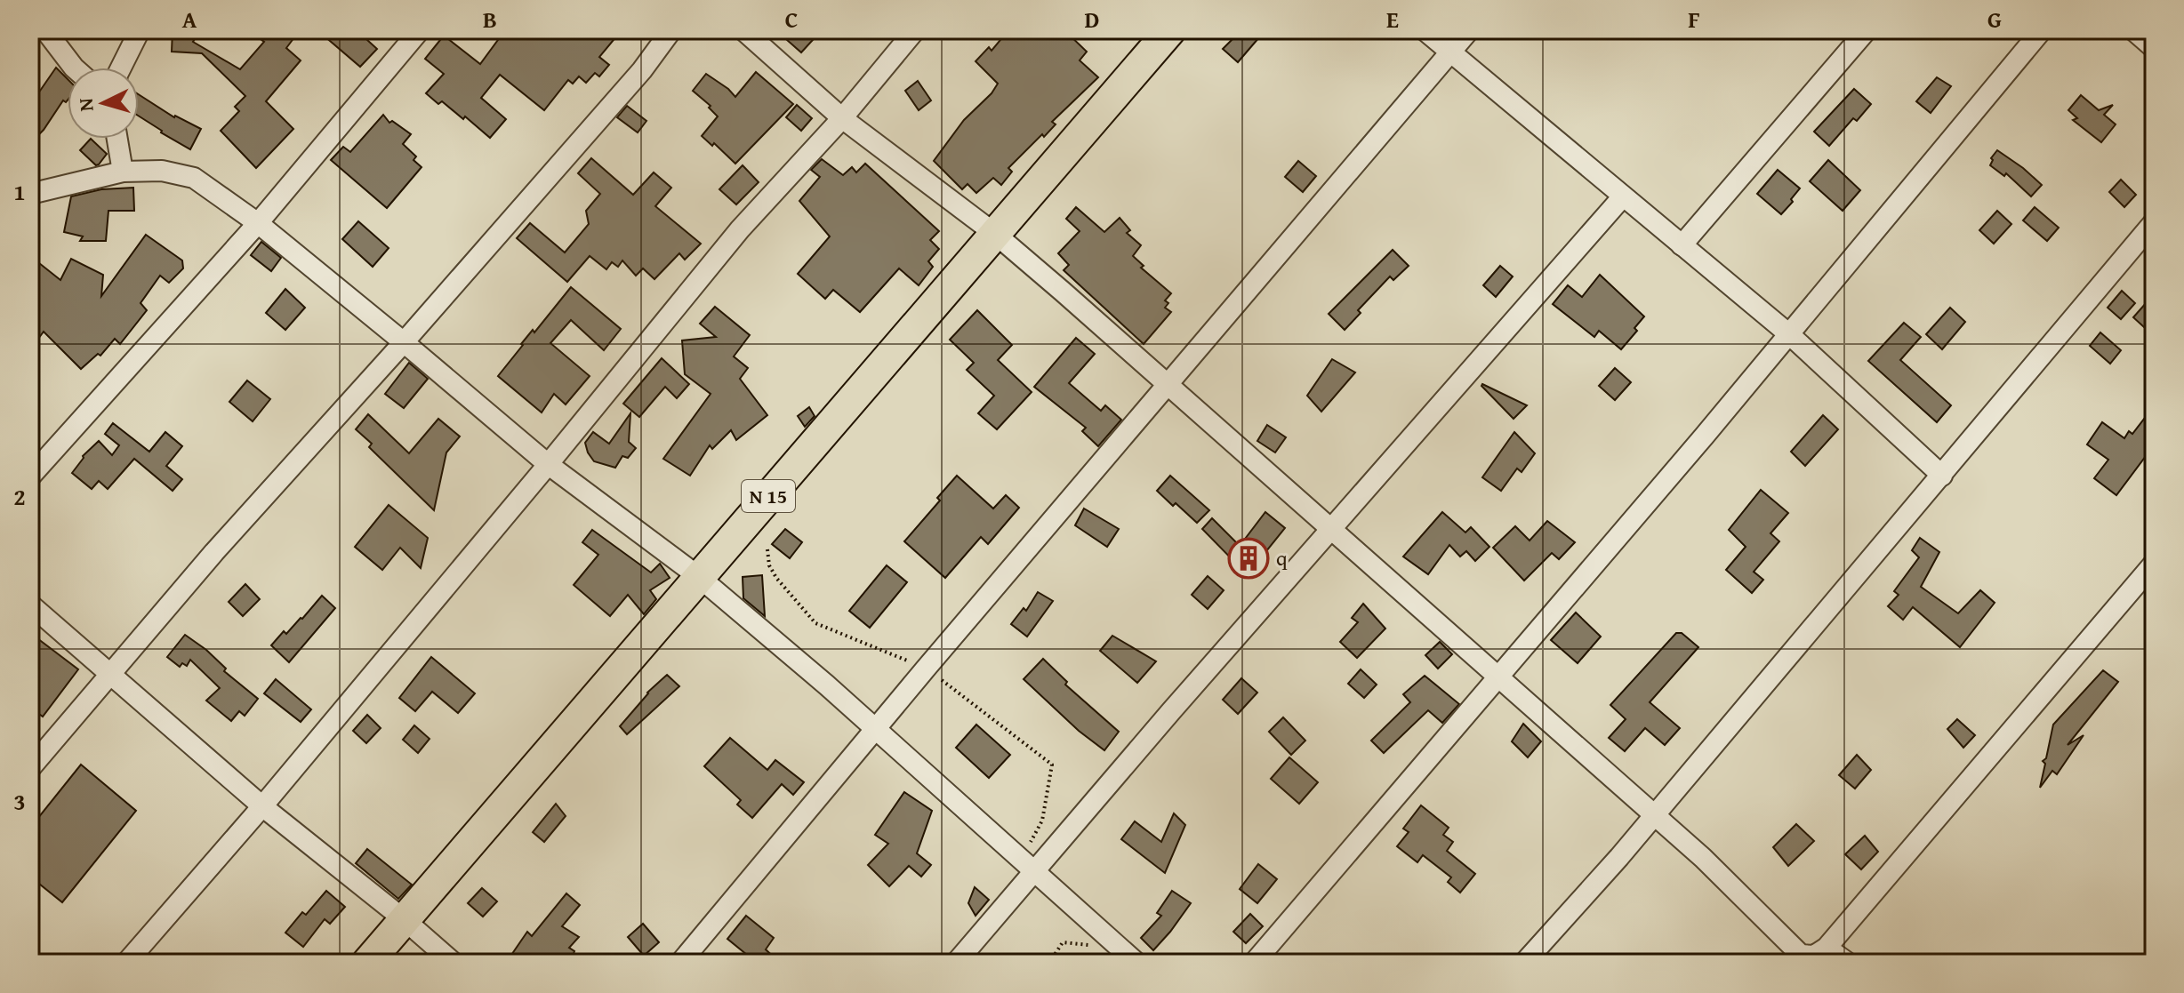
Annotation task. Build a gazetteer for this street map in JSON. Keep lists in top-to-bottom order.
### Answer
{
  "streets": {
    "main road": ["N 15"]
  },
  "places": {
    "building": ["q"]
  },
  "north": "left",
  "grid": {
    "columns": [
      "A",
      "B",
      "C",
      "D",
      "E",
      "F",
      "G"
    ],
    "rows": ["1", "2", "3"]
  }
}
